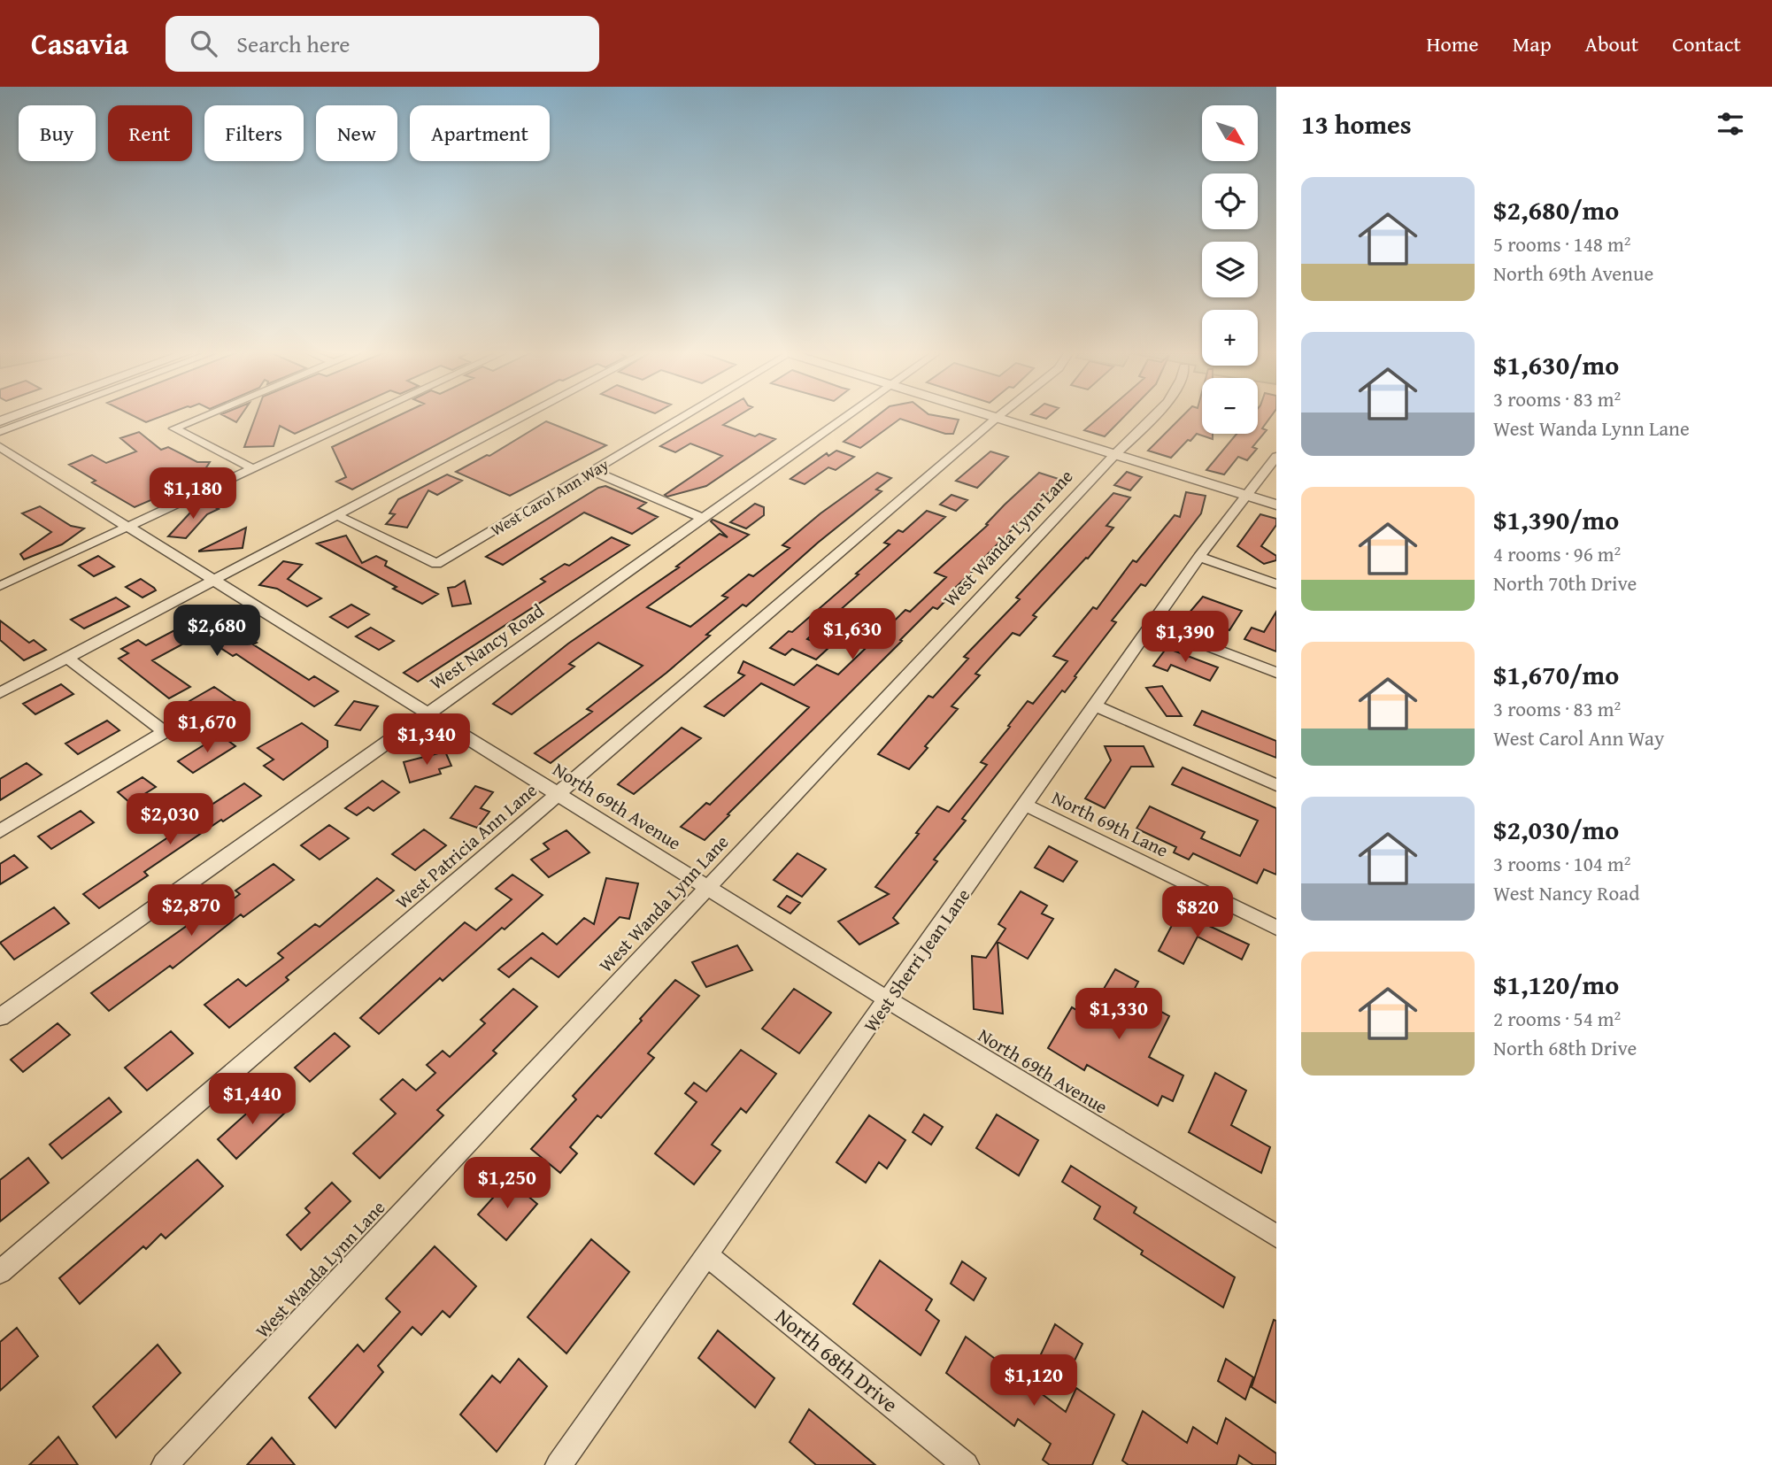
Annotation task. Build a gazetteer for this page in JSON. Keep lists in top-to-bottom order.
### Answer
{
  "streets": {
    "street": [
      "West Carol Ann Way",
      "West Wanda Lynn Lane",
      "West Nancy Road",
      "North 69th Avenue",
      "North 69th Lane",
      "West Patricia Ann Lane",
      "West Sherri Jean Lane",
      "North 68th Drive"
    ]
  },
  "crossings": [
    ["West Wanda Lynn Lane", "North 69th Avenue"],
    ["West Nancy Road", "North 69th Avenue"],
    ["North 69th Avenue", "West Patricia Ann Lane"],
    ["North 69th Avenue", "West Sherri Jean Lane"],
    ["North 69th Lane", "West Sherri Jean Lane"],
    ["West Sherri Jean Lane", "North 68th Drive"]
  ],
  "north": "bottom right",
  "page": {
    "header": "Casavia",
    "search": "Search here",
    "nav": [
      "Home",
      "Map",
      "About",
      "Contact"
    ],
    "heading": "13 homes",
    "map_buttons": ["+", "−"],
    "chip": [
      "Buy",
      "Rent",
      "Filters",
      "New",
      "Apartment"
    ],
    "list": [
      {
        "name": "$2,680/mo",
        "note": "5 rooms · 148 m² · North 69th Avenue"
      },
      {
        "name": "$1,630/mo",
        "note": "3 rooms · 83 m² · West Wanda Lynn Lane"
      },
      {
        "name": "$1,390/mo",
        "note": "4 rooms · 96 m² · North 70th Drive"
      },
      {
        "name": "$1,670/mo",
        "note": "3 rooms · 83 m² · West Carol Ann Way"
      },
      {
        "name": "$2,030/mo",
        "note": "3 rooms · 104 m² · West Nancy Road"
      },
      {
        "name": "$1,120/mo",
        "note": "2 rooms · 54 m² · North 68th Drive"
      }
    ],
    "price": [
      "$1,180",
      "$2,680",
      "$1,630",
      "$1,390",
      "$1,670",
      "$1,340",
      "$2,030",
      "$2,870",
      "$820",
      "$1,330",
      "$1,440",
      "$1,250",
      "$1,120"
    ]
  }
}
